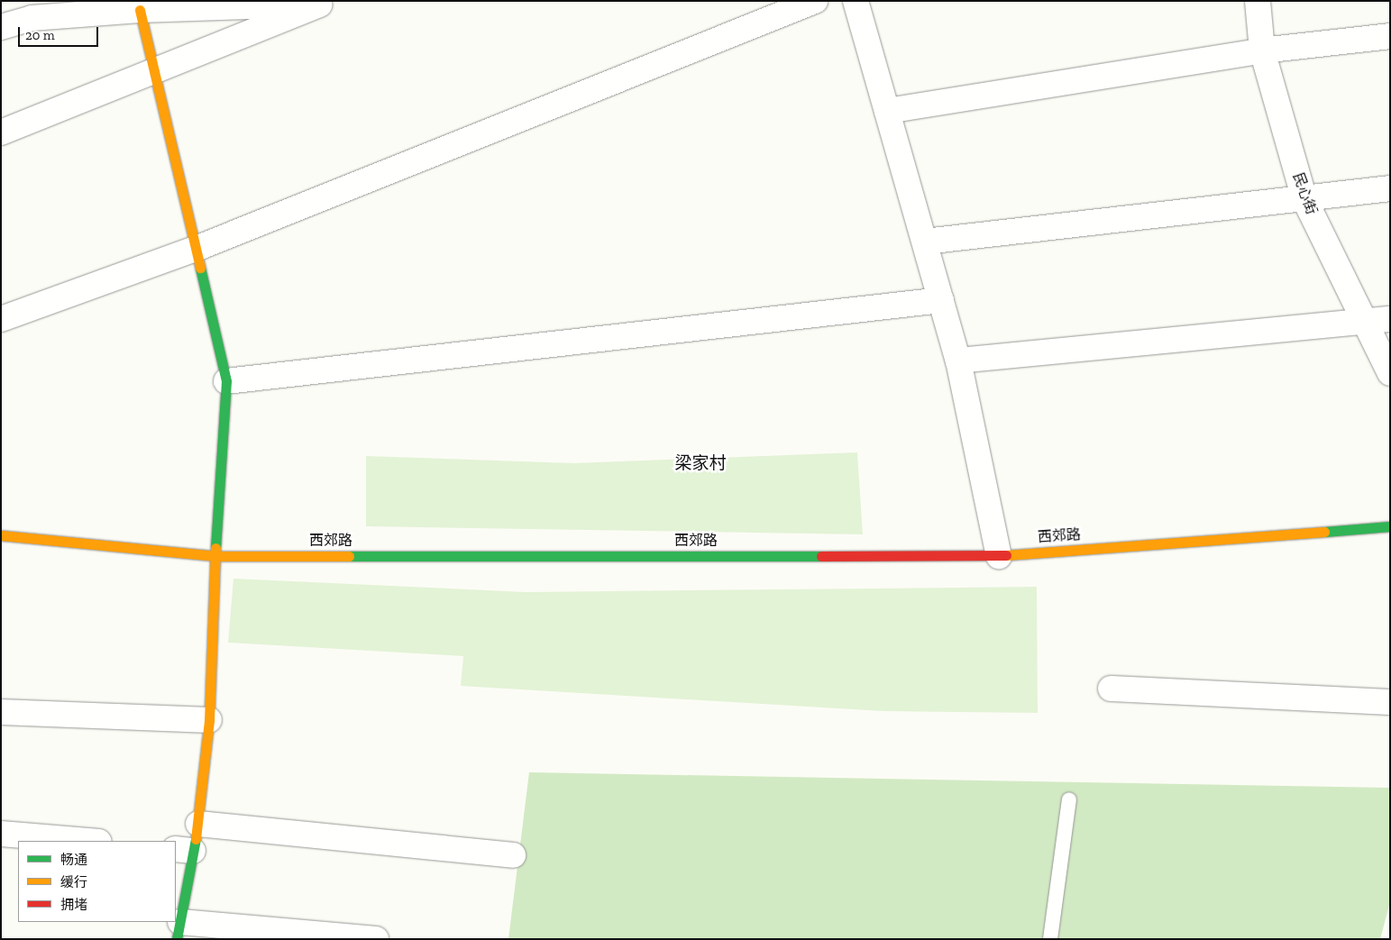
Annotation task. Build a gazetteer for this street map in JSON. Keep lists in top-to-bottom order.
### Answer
{
  "streets": {
    "main road": ["西郊路"],
    "street": ["民心街"]
  },
  "districts": ["梁家村"],
  "legend": ["畅通", "缓行", "拥堵"],
  "scale_bar": "20 m"
}
